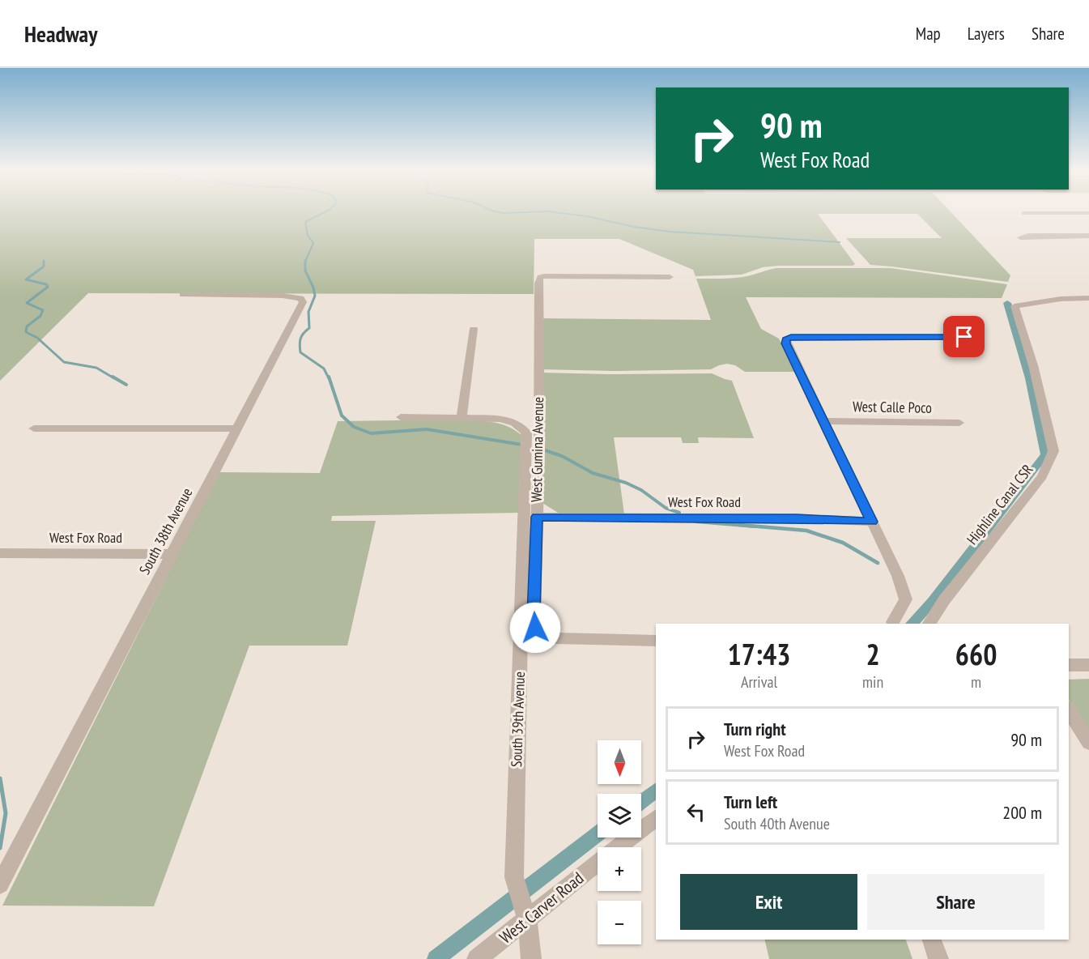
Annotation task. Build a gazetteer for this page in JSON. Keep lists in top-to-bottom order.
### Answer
{
  "streets": {
    "street": [
      "West Calle Poco",
      "West Gumina Avenue",
      "West Fox Road",
      "Highline Canal CSR",
      "South 38th Avenue",
      "South 39th Avenue",
      "West Carver Road"
    ]
  },
  "crossings": [
    ["West Gumina Avenue", "West Fox Road"],
    ["West Fox Road", "South 38th Avenue"],
    ["South 39th Avenue", "West Carver Road"]
  ],
  "north": "bottom",
  "page": {
    "header": "Headway",
    "nav": ["Map", "Layers", "Share"],
    "turn": ["90 m", "West Fox Road"],
    "eta": [
      "17:43",
      "Arrival",
      "2",
      "min",
      "660",
      "m"
    ],
    "list": [
      {
        "name": "Turn right",
        "note": "West Fox Road",
        "value": "90 m"
      },
      {
        "name": "Turn left",
        "note": "South 40th Avenue",
        "value": "200 m"
      }
    ],
    "map_buttons": ["+", "−"],
    "buttons": ["Exit", "Share"]
  }
}
